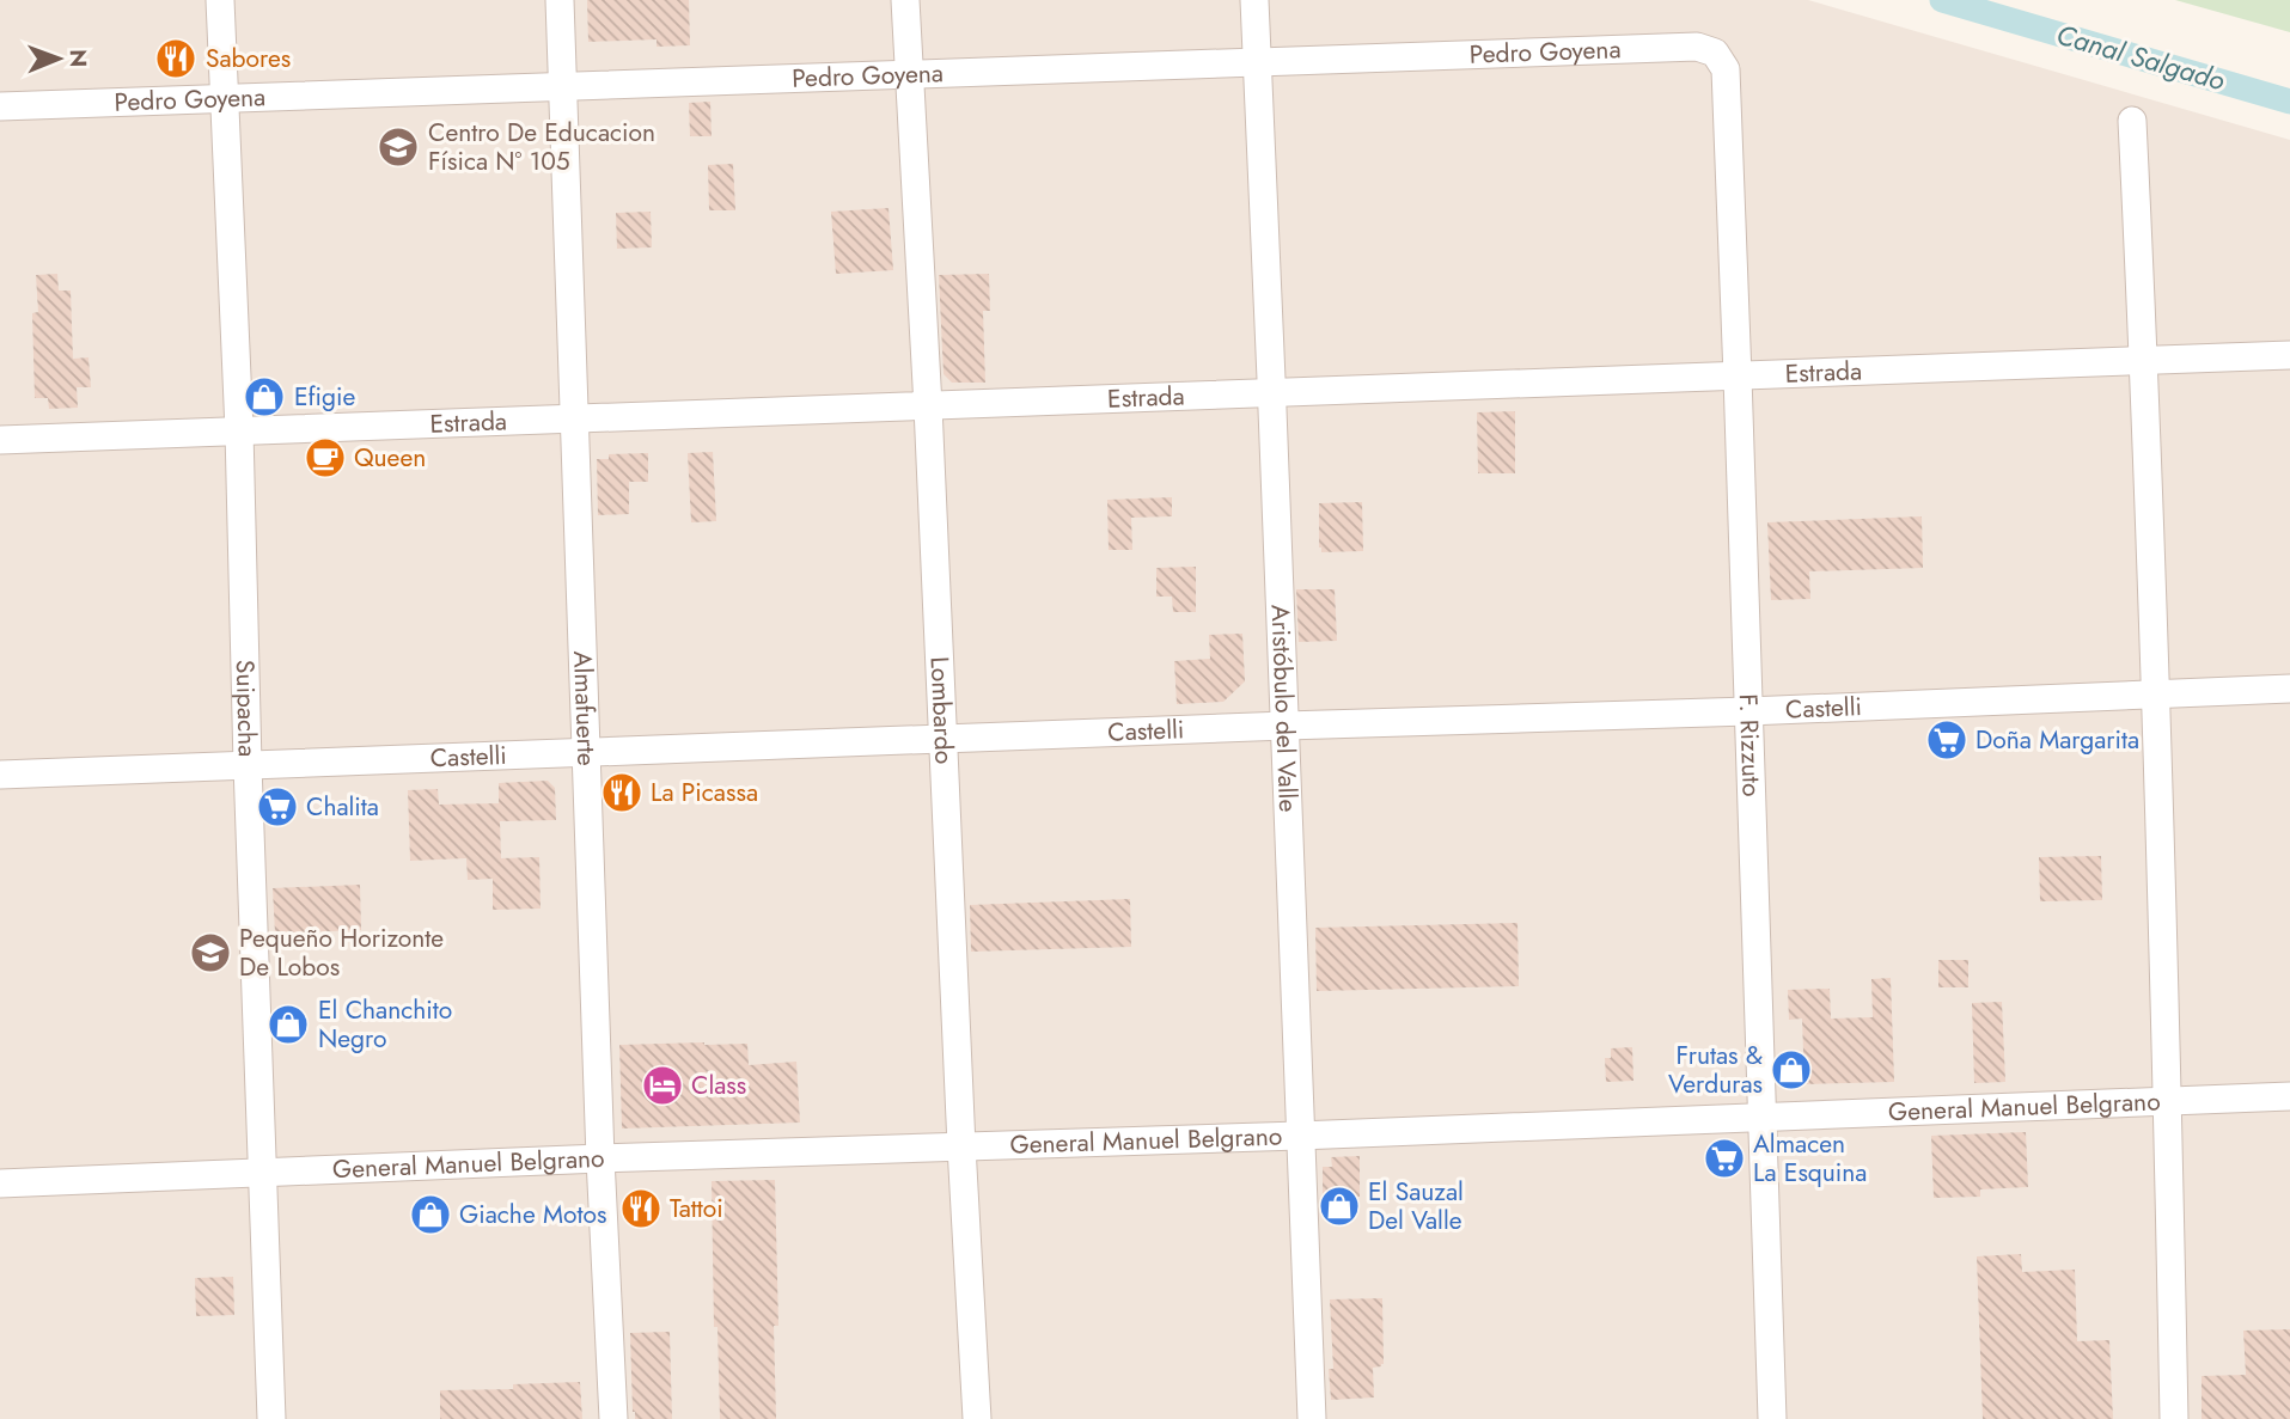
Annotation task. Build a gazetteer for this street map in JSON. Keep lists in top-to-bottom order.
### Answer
{
  "streets": {
    "street": [
      "Pedro Goyena",
      "Estrada",
      "Castelli",
      "Suipacha",
      "Lombardo",
      "Aristóbulo del Valle",
      "Almafuerte",
      "F. Rizzuto",
      "General Manuel Belgrano"
    ]
  },
  "crossings": [
    ["Pedro Goyena", "Suipacha"],
    ["Pedro Goyena", "Lombardo"],
    ["Pedro Goyena", "Aristóbulo del Valle"],
    ["Pedro Goyena", "Almafuerte"],
    ["Pedro Goyena", "F. Rizzuto"],
    ["Estrada", "Suipacha"],
    ["Estrada", "Lombardo"],
    ["Estrada", "Aristóbulo del Valle"],
    ["Estrada", "Almafuerte"],
    ["Estrada", "F. Rizzuto"],
    ["Castelli", "Suipacha"],
    ["Castelli", "Lombardo"],
    ["Castelli", "Aristóbulo del Valle"],
    ["Castelli", "Almafuerte"],
    ["Castelli", "F. Rizzuto"],
    ["Suipacha", "General Manuel Belgrano"],
    ["Lombardo", "General Manuel Belgrano"],
    ["Aristóbulo del Valle", "General Manuel Belgrano"],
    ["Almafuerte", "General Manuel Belgrano"],
    ["F. Rizzuto", "General Manuel Belgrano"]
  ],
  "water": ["Canal Salgado"],
  "places": {
    "restaurant": ["Sabores", "La Picassa", "Tattoi"],
    "school or university": ["Centro De Educacion Física N° 105", "Pequeño Horizonte De Lobos"],
    "shop": [
      "Efigie",
      "El Chanchito Negro",
      "Frutas & Verduras",
      "El Sauzal Del Valle",
      "Giache Motos"
    ],
    "cafe": ["Queen"],
    "supermarket": ["Doña Margarita", "Chalita", "Almacen La Esquina"],
    "hotel": ["Class"]
  },
  "north": "right"
}
